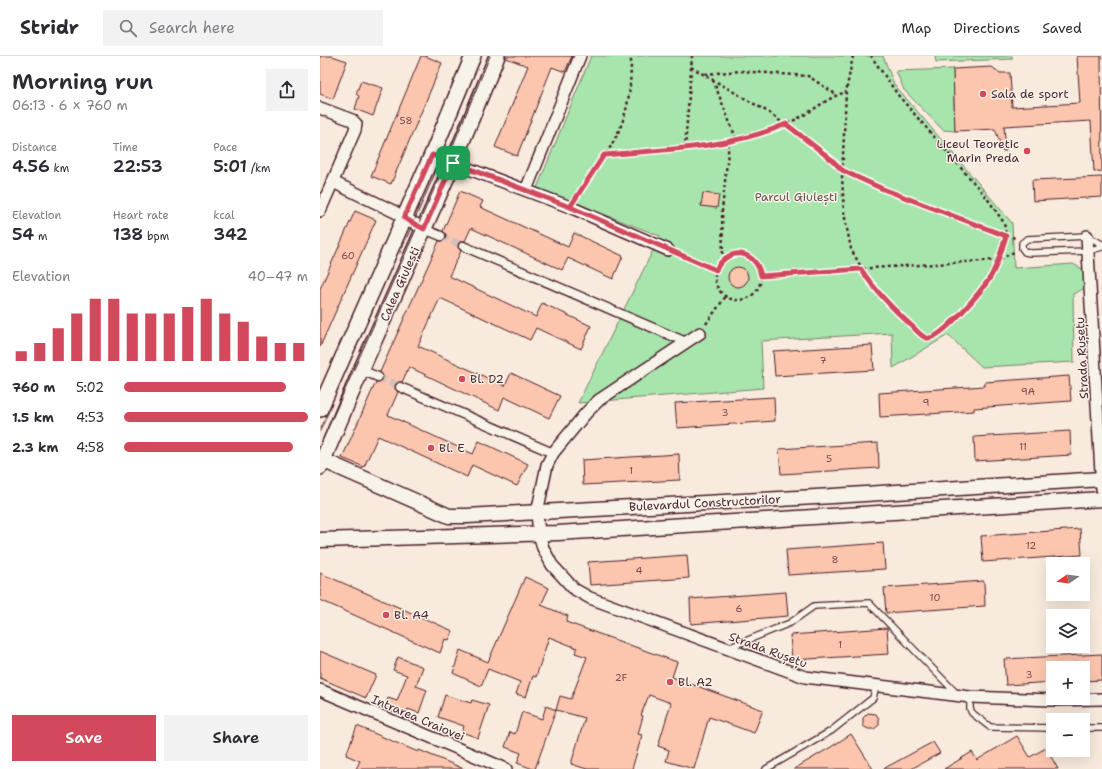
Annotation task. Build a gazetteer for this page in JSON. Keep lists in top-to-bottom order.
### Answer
{
  "streets": {
    "main road": ["Calea Giulești"],
    "street": ["Strada Rușețu", "Bulevardul Constructorilor", "Intrarea Craiovei"]
  },
  "crossings": [
    ["Calea Giulești", "Bulevardul Constructorilor"],
    ["Strada Rușețu", "Bulevardul Constructorilor"]
  ],
  "parks": ["Parcul Giulești"],
  "places": [
    "Sala de sport",
    "Liceul Teoretic Marin Preda",
    "Bl. D2",
    "Bl. E",
    "Bl. A4",
    "Bl. A2"
  ],
  "house_numbers": [
    "58",
    "60",
    "7",
    "9A",
    "9",
    "3",
    "11",
    "5",
    "1",
    "12",
    "8",
    "4",
    "10",
    "6",
    "1",
    "3",
    "2F"
  ],
  "north": "left",
  "page": {
    "header": "Stridr",
    "search": "Search here",
    "nav": ["Map", "Directions", "Saved"],
    "heading": ["Morning run", "06:13 · 6 × 760 m"],
    "stats": [
      ["Distance", "4.56 km"],
      ["Time", "22:53"],
      ["Pace", "5:01 /km"],
      ["Elevation", "54 m"],
      ["Heart rate", "138 bpm"],
      ["kcal", "342"]
    ],
    "chart": ["Elevation", "40–47 m"],
    "list": [
      {
        "name": "760 m",
        "note": "5:02"
      },
      {
        "name": "1.5 km",
        "note": "4:53"
      },
      {
        "name": "2.3 km",
        "note": "4:58"
      }
    ],
    "map_buttons": ["+", "−"],
    "buttons": ["Save", "Share"]
  }
}
